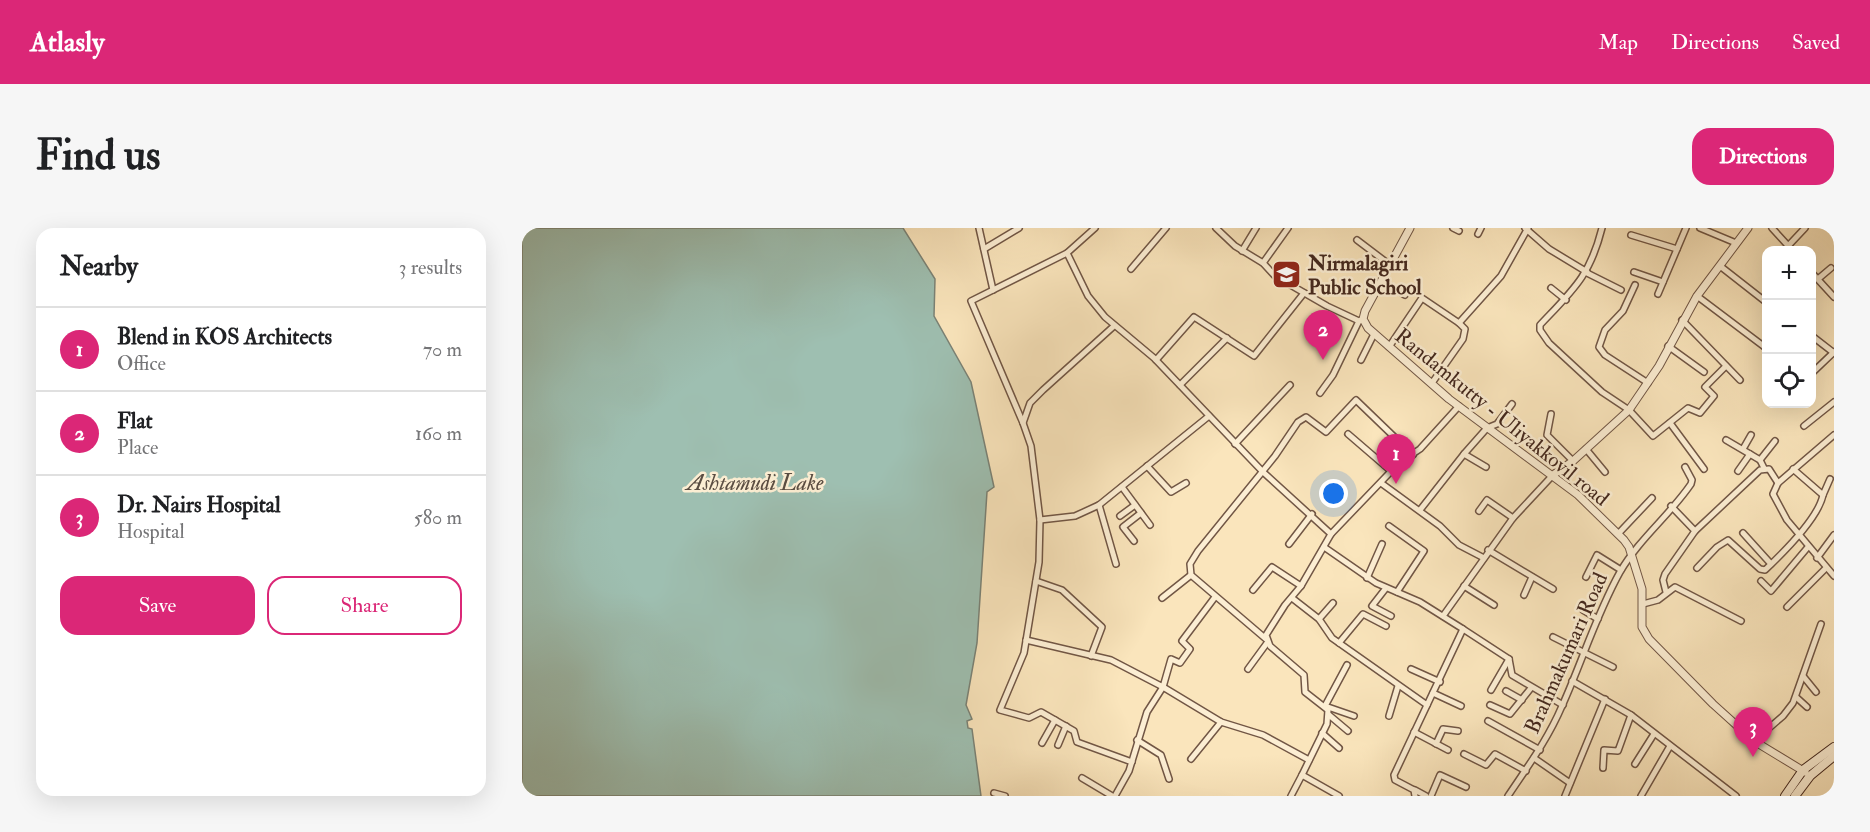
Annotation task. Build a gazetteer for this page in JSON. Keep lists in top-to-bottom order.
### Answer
{
  "streets": {
    "street": ["Randamkutty - Uliyakkovil road", "Brahmakumari Road"]
  },
  "crossings": [
    ["Randamkutty - Uliyakkovil road", "Brahmakumari Road"]
  ],
  "water": ["Ashtamudi Lake"],
  "places": {
    "school or university": ["Nirmalagiri Public School"]
  },
  "page": {
    "header": "Atlasly",
    "nav": ["Map", "Directions", "Saved"],
    "buttons": [
      "Directions",
      ["Save", "Share"]
    ],
    "title": "Find us",
    "heading": ["Nearby", "3 results"],
    "map_buttons": ["+", "−"],
    "list": [
      {
        "mark": "1",
        "name": "Blend in KOS Architects",
        "note": "Office",
        "value": "70 m"
      },
      {
        "mark": "2",
        "name": "Flat",
        "note": "Place",
        "value": "160 m"
      },
      {
        "mark": "3",
        "name": "Dr. Nairs Hospital",
        "note": "Hospital",
        "value": "580 m"
      }
    ],
    "pins": ["2", "1", "3"]
  }
}
